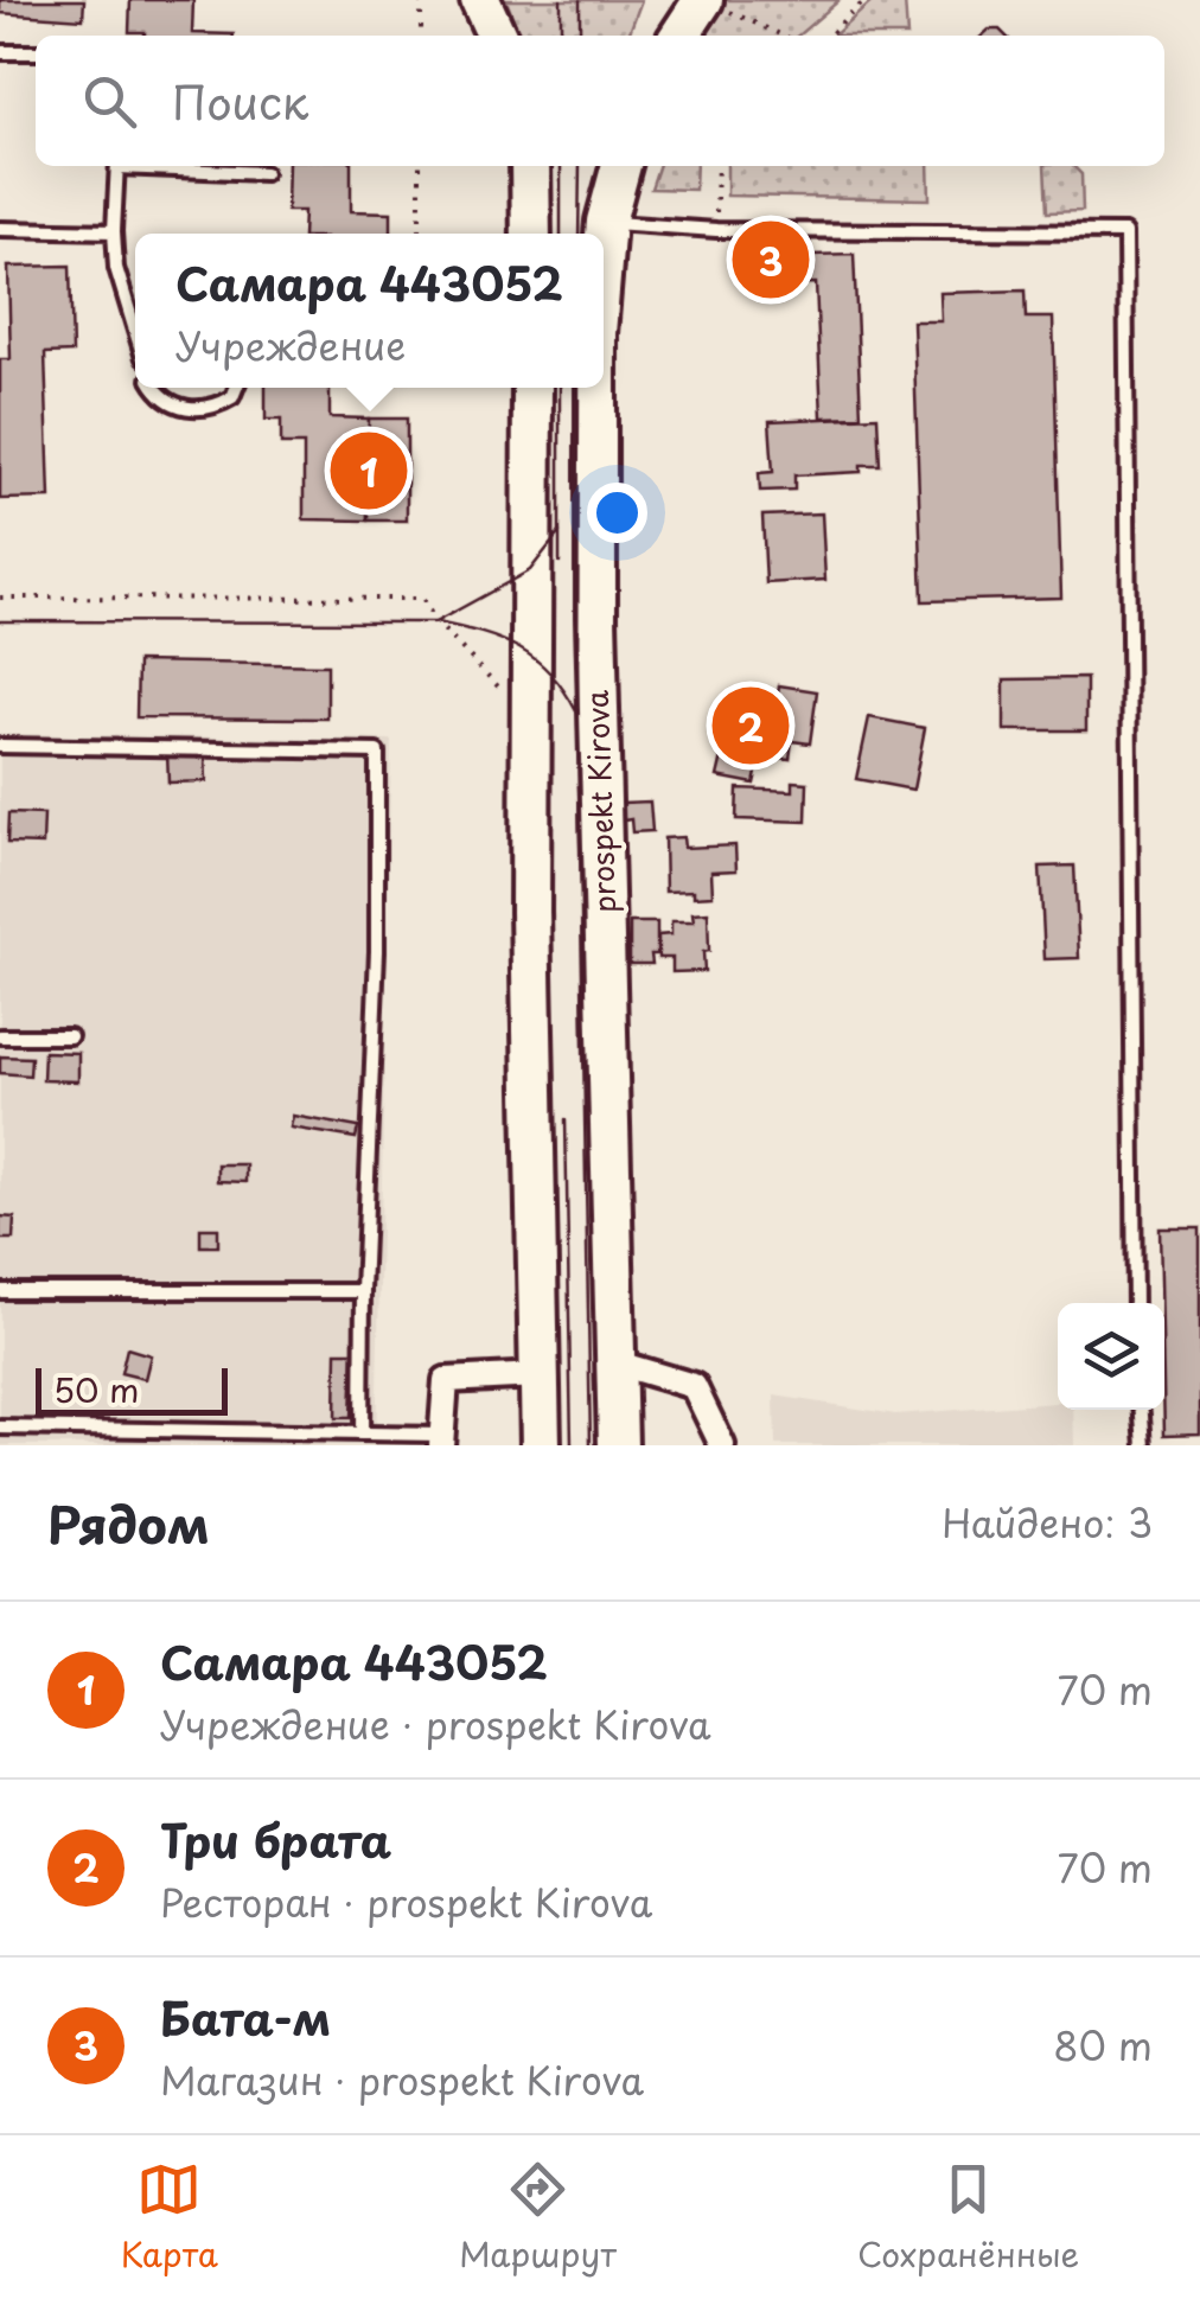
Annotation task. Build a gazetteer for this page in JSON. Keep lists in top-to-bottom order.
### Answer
{
  "streets": {
    "main road": ["prospekt Kirova"]
  },
  "scale_bar": "50 m",
  "page": {
    "search": "Поиск",
    "pins": ["3", "1", "2"],
    "popup": ["Самара 443052", "Учреждение"],
    "scale": "50 m",
    "heading": ["Рядом", "Найдено: 3"],
    "list": [
      {
        "mark": "1",
        "name": "Самара 443052",
        "note": "Учреждение · prospekt Kirova",
        "value": "70 m"
      },
      {
        "mark": "2",
        "name": "Три брата",
        "note": "Ресторан · prospekt Kirova",
        "value": "70 m"
      },
      {
        "mark": "3",
        "name": "Бата-м",
        "note": "Магазин · prospekt Kirova",
        "value": "80 m"
      }
    ],
    "nav": ["Карта", "Маршрут", "Сохранённые"]
  }
}
